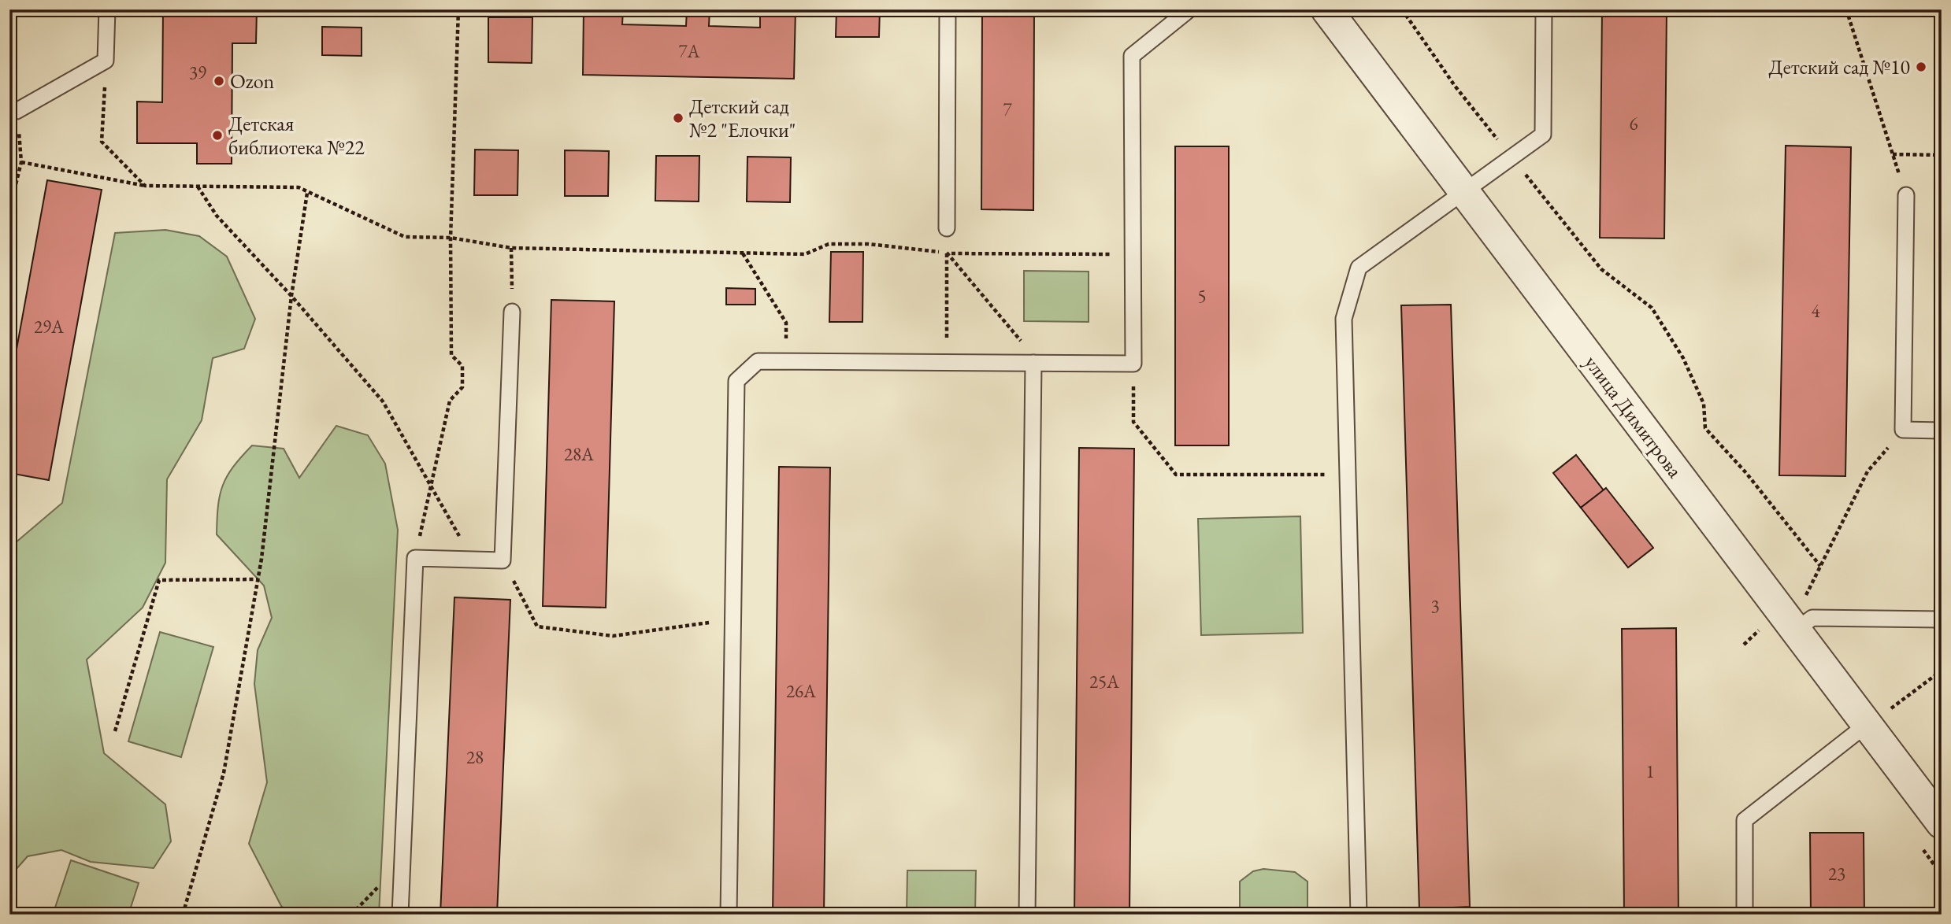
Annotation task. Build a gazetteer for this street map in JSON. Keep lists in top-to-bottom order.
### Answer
{
  "streets": {
    "street": ["улица Димитрова"]
  },
  "places": [
    "Детский сад №10",
    "Ozon",
    "Детский сад №2 \"Елочки\"",
    "Детская библиотека №22"
  ],
  "house_numbers": [
    "7А",
    "39",
    "7",
    "6",
    "5",
    "4",
    "29А",
    "28А",
    "3",
    "25А",
    "26А",
    "28",
    "1",
    "23"
  ]
}
